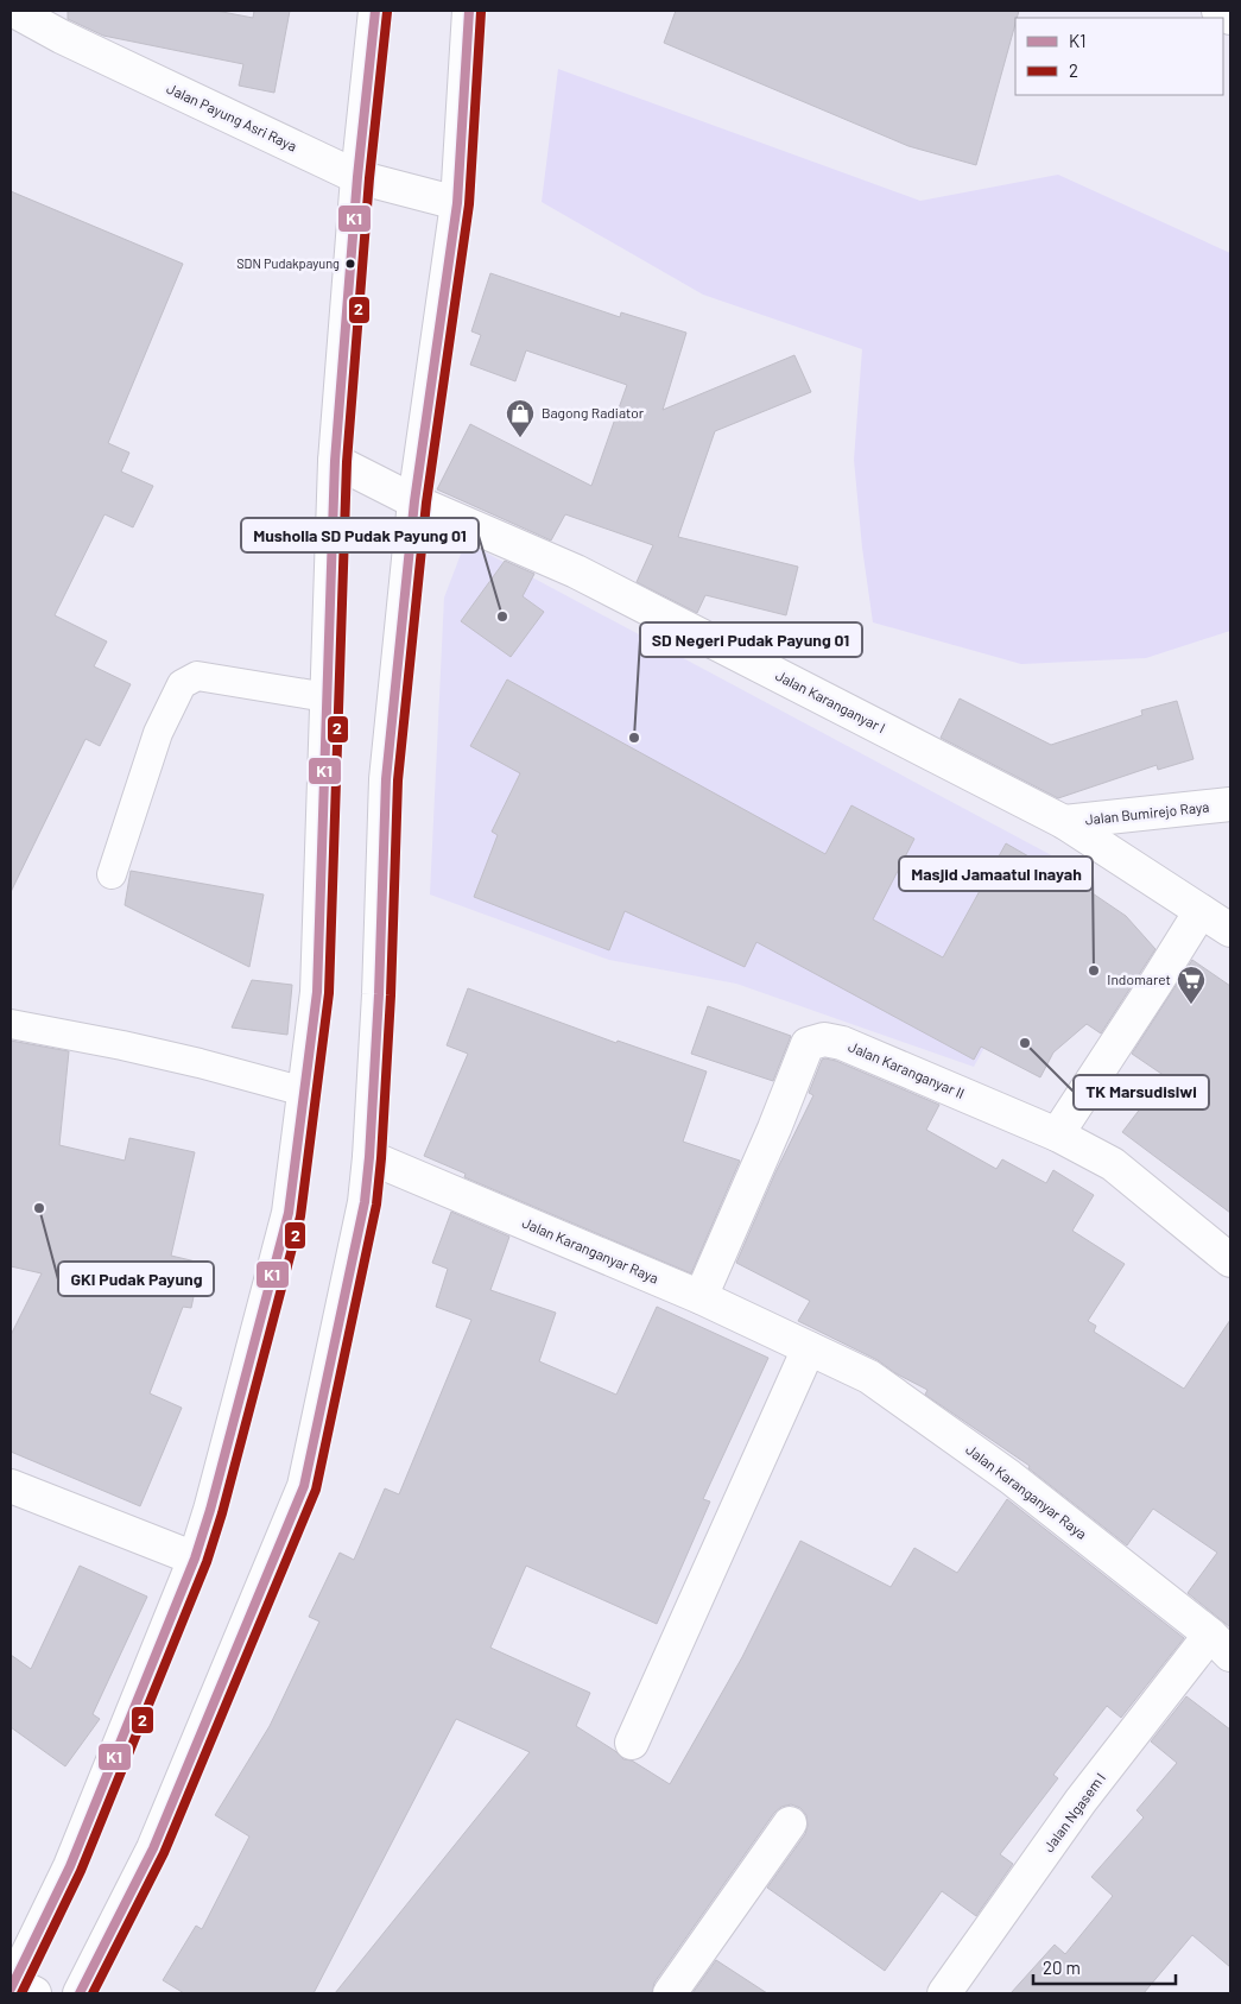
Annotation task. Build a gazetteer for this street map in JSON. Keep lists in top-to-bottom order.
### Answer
{
  "streets": {
    "main road": [
      "Jalan Payung Asri Raya",
      "Jalan Karanganyar I",
      "Jalan Bumirejo Raya",
      "Jalan Karanganyar II",
      "Jalan Karanganyar Raya",
      "Jalan Ngasem I"
    ]
  },
  "crossings": [
    ["Jalan Karanganyar I", "Jalan Bumirejo Raya"],
    ["Jalan Karanganyar II", "Jalan Karanganyar Raya"],
    ["Jalan Karanganyar Raya", "Jalan Ngasem I"]
  ],
  "places": {
    "other": [
      "SDN Pudakpayung",
      "Musholla SD Pudak Payung 01",
      "SD Negeri Pudak Payung 01",
      "Masjid Jamaatul Inayah",
      "TK Marsudisiwi",
      "GKI Pudak Payung"
    ],
    "shop": ["Bagong Radiator"],
    "supermarket": ["Indomaret"]
  },
  "lines": ["transit line K1", "transit line 2"],
  "legend": ["K1", "2"],
  "scale_bar": "20 m"
}
